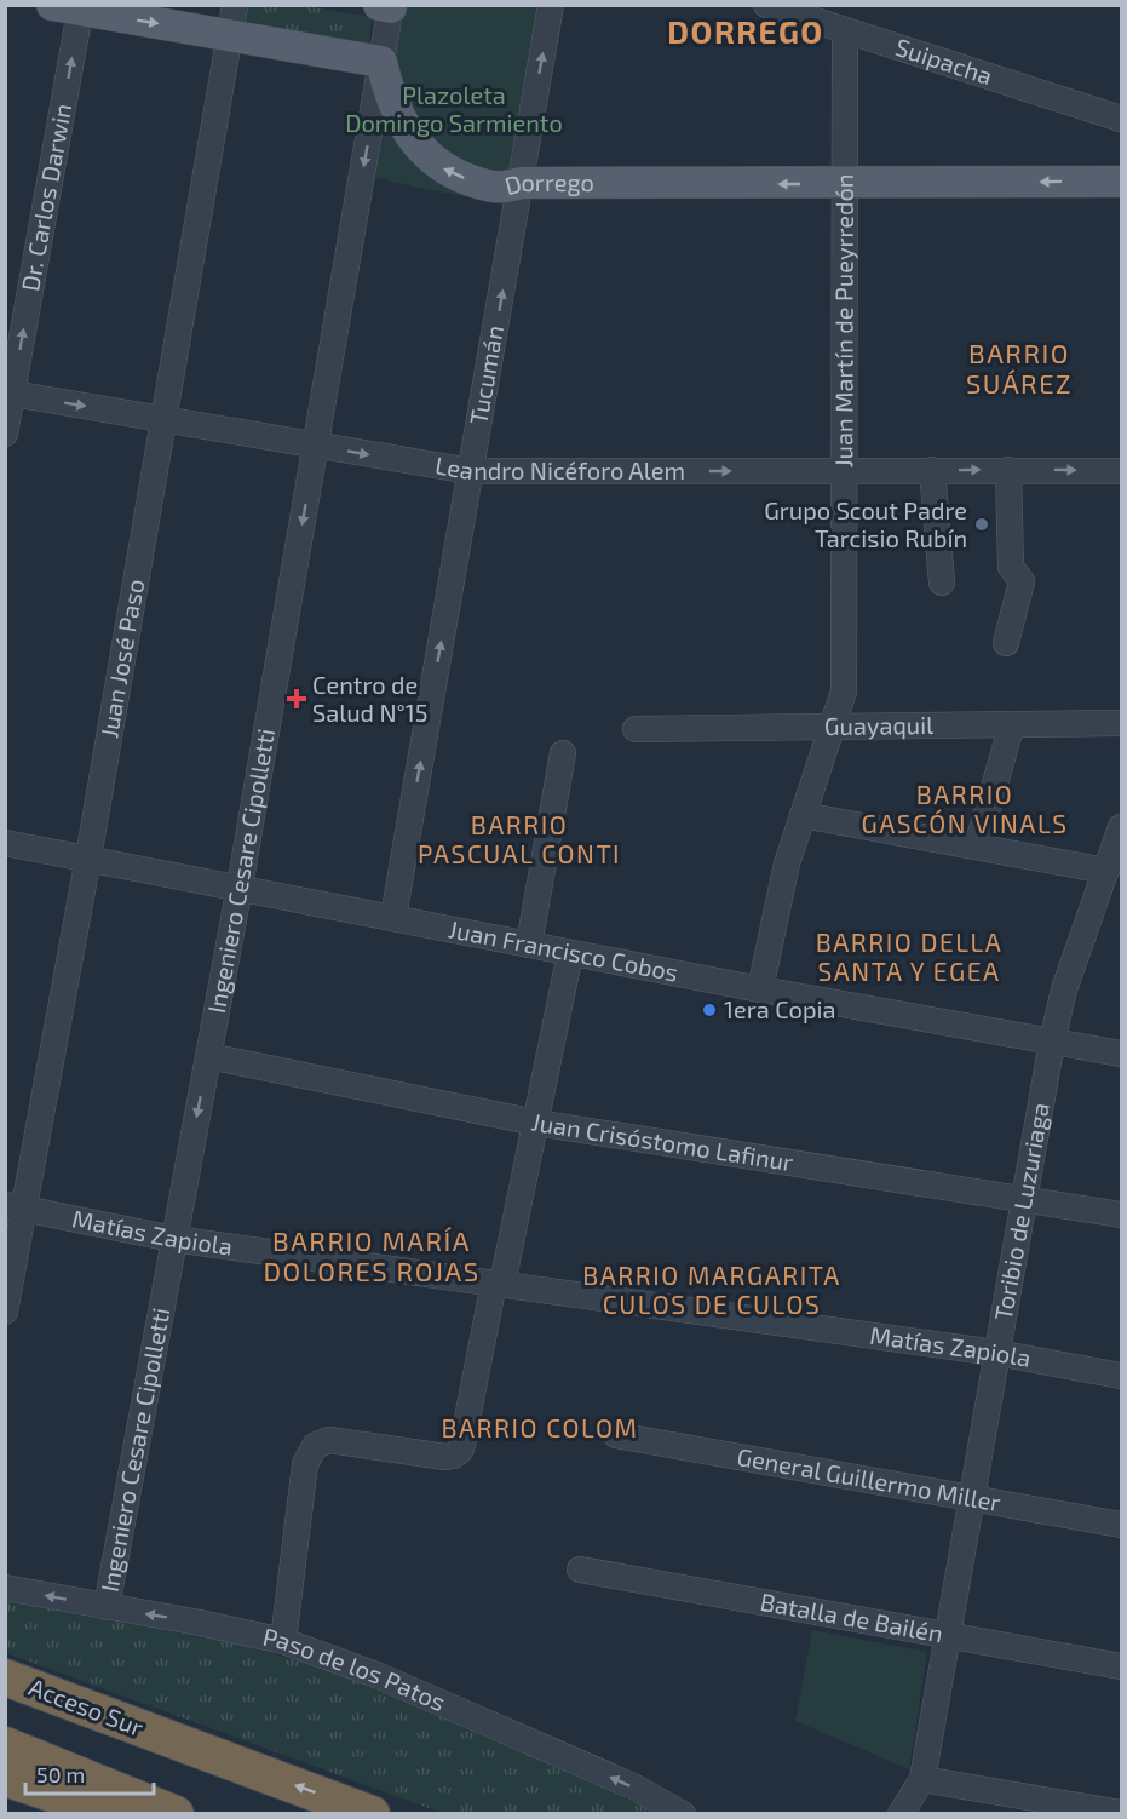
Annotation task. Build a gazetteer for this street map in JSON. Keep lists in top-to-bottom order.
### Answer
{
  "streets": {
    "highway": ["Acceso Sur"],
    "main road": ["Dorrego"],
    "street": [
      "Suipacha",
      "Dr. Carlos Darwin",
      "Juan Martín de Pueyrredón",
      "Tucumán",
      "Leandro Nicéforo Alem",
      "Juan José Paso",
      "Guayaquil",
      "Ingeniero Cesare Cipolletti",
      "Juan Francisco Cobos",
      "Juan Crisóstomo Lafinur",
      "Toribio de Luzuriaga",
      "Matías Zapiola",
      "General Guillermo Miller",
      "Batalla de Bailén",
      "Paso de los Patos"
    ]
  },
  "crossings": [
    ["Suipacha", "Juan Martín de Pueyrredón"],
    ["Dorrego", "Juan Martín de Pueyrredón"],
    ["Dorrego", "Tucumán"],
    ["Dorrego", "Ingeniero Cesare Cipolletti"],
    ["Dr. Carlos Darwin", "Leandro Nicéforo Alem"],
    ["Juan Martín de Pueyrredón", "Leandro Nicéforo Alem"],
    ["Juan Martín de Pueyrredón", "Guayaquil"],
    ["Juan Martín de Pueyrredón", "Juan Francisco Cobos"],
    ["Tucumán", "Leandro Nicéforo Alem"],
    ["Tucumán", "Juan Francisco Cobos"],
    ["Leandro Nicéforo Alem", "Juan José Paso"],
    ["Leandro Nicéforo Alem", "Ingeniero Cesare Cipolletti"],
    ["Juan José Paso", "Juan Francisco Cobos"],
    ["Juan José Paso", "Matías Zapiola"],
    ["Ingeniero Cesare Cipolletti", "Juan Francisco Cobos"],
    ["Ingeniero Cesare Cipolletti", "Juan Crisóstomo Lafinur"],
    ["Ingeniero Cesare Cipolletti", "Matías Zapiola"],
    ["Ingeniero Cesare Cipolletti", "Paso de los Patos"],
    ["Juan Francisco Cobos", "Toribio de Luzuriaga"],
    ["Juan Crisóstomo Lafinur", "Toribio de Luzuriaga"],
    ["Toribio de Luzuriaga", "Matías Zapiola"],
    ["Toribio de Luzuriaga", "General Guillermo Miller"],
    ["Toribio de Luzuriaga", "Batalla de Bailén"]
  ],
  "one_way": [
    "Dorrego",
    "Dr. Carlos Darwin",
    "Tucumán",
    "Leandro Nicéforo Alem",
    "Ingeniero Cesare Cipolletti",
    "Paso de los Patos"
  ],
  "districts": [
    "DORREGO",
    "BARRIO SUÁREZ",
    "BARRIO GASCÓN VINALS",
    "BARRIO PASCUAL CONTI",
    "BARRIO DELLA SANTA Y EGEA",
    "BARRIO MARÍA DOLORES ROJAS",
    "BARRIO MARGARITA CULOS DE CULOS",
    "BARRIO COLOM"
  ],
  "parks": ["Plazoleta Domingo Sarmiento"],
  "places": {
    "other": ["Grupo Scout Padre Tarcisio Rubín", "1era Copia"],
    "health": ["Centro de Salud N°15"]
  },
  "scale_bar": "50 m"
}
